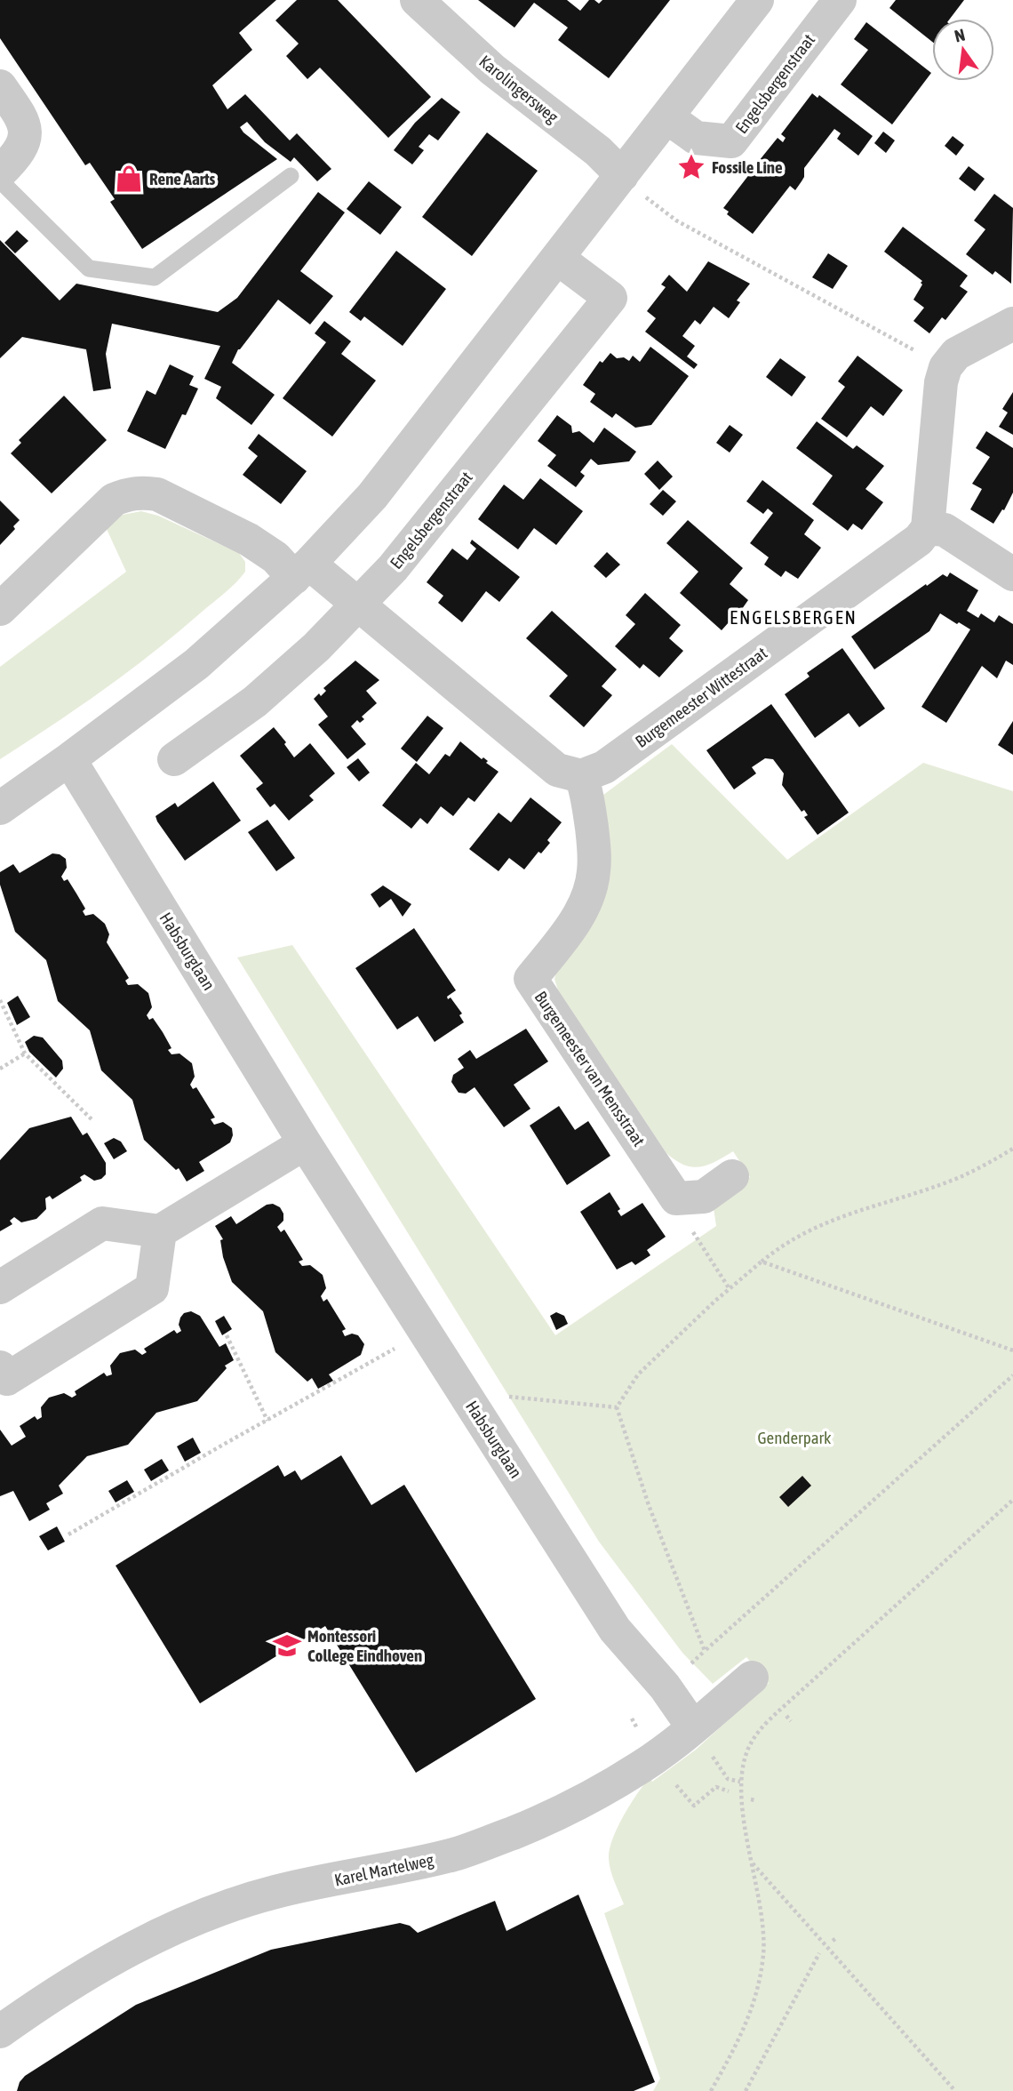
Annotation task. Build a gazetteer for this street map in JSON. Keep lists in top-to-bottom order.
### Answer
{
  "streets": {
    "street": [
      "Engelsbergenstraat",
      "Karolingersweg",
      "Burgemeester Wittestraat",
      "Habsburglaan",
      "Burgemeester van Mensstraat",
      "Karel Martelweg"
    ]
  },
  "crossings": [
    ["Burgemeester Wittestraat", "Burgemeester van Mensstraat"],
    ["Habsburglaan", "Karel Martelweg"]
  ],
  "districts": ["ENGELSBERGEN"],
  "parks": ["Genderpark"],
  "places": {
    "place": ["Fossile Line"],
    "shop": ["Rene Aarts"],
    "school or university": ["Montessori College Eindhoven"]
  },
  "north": "top"
}
